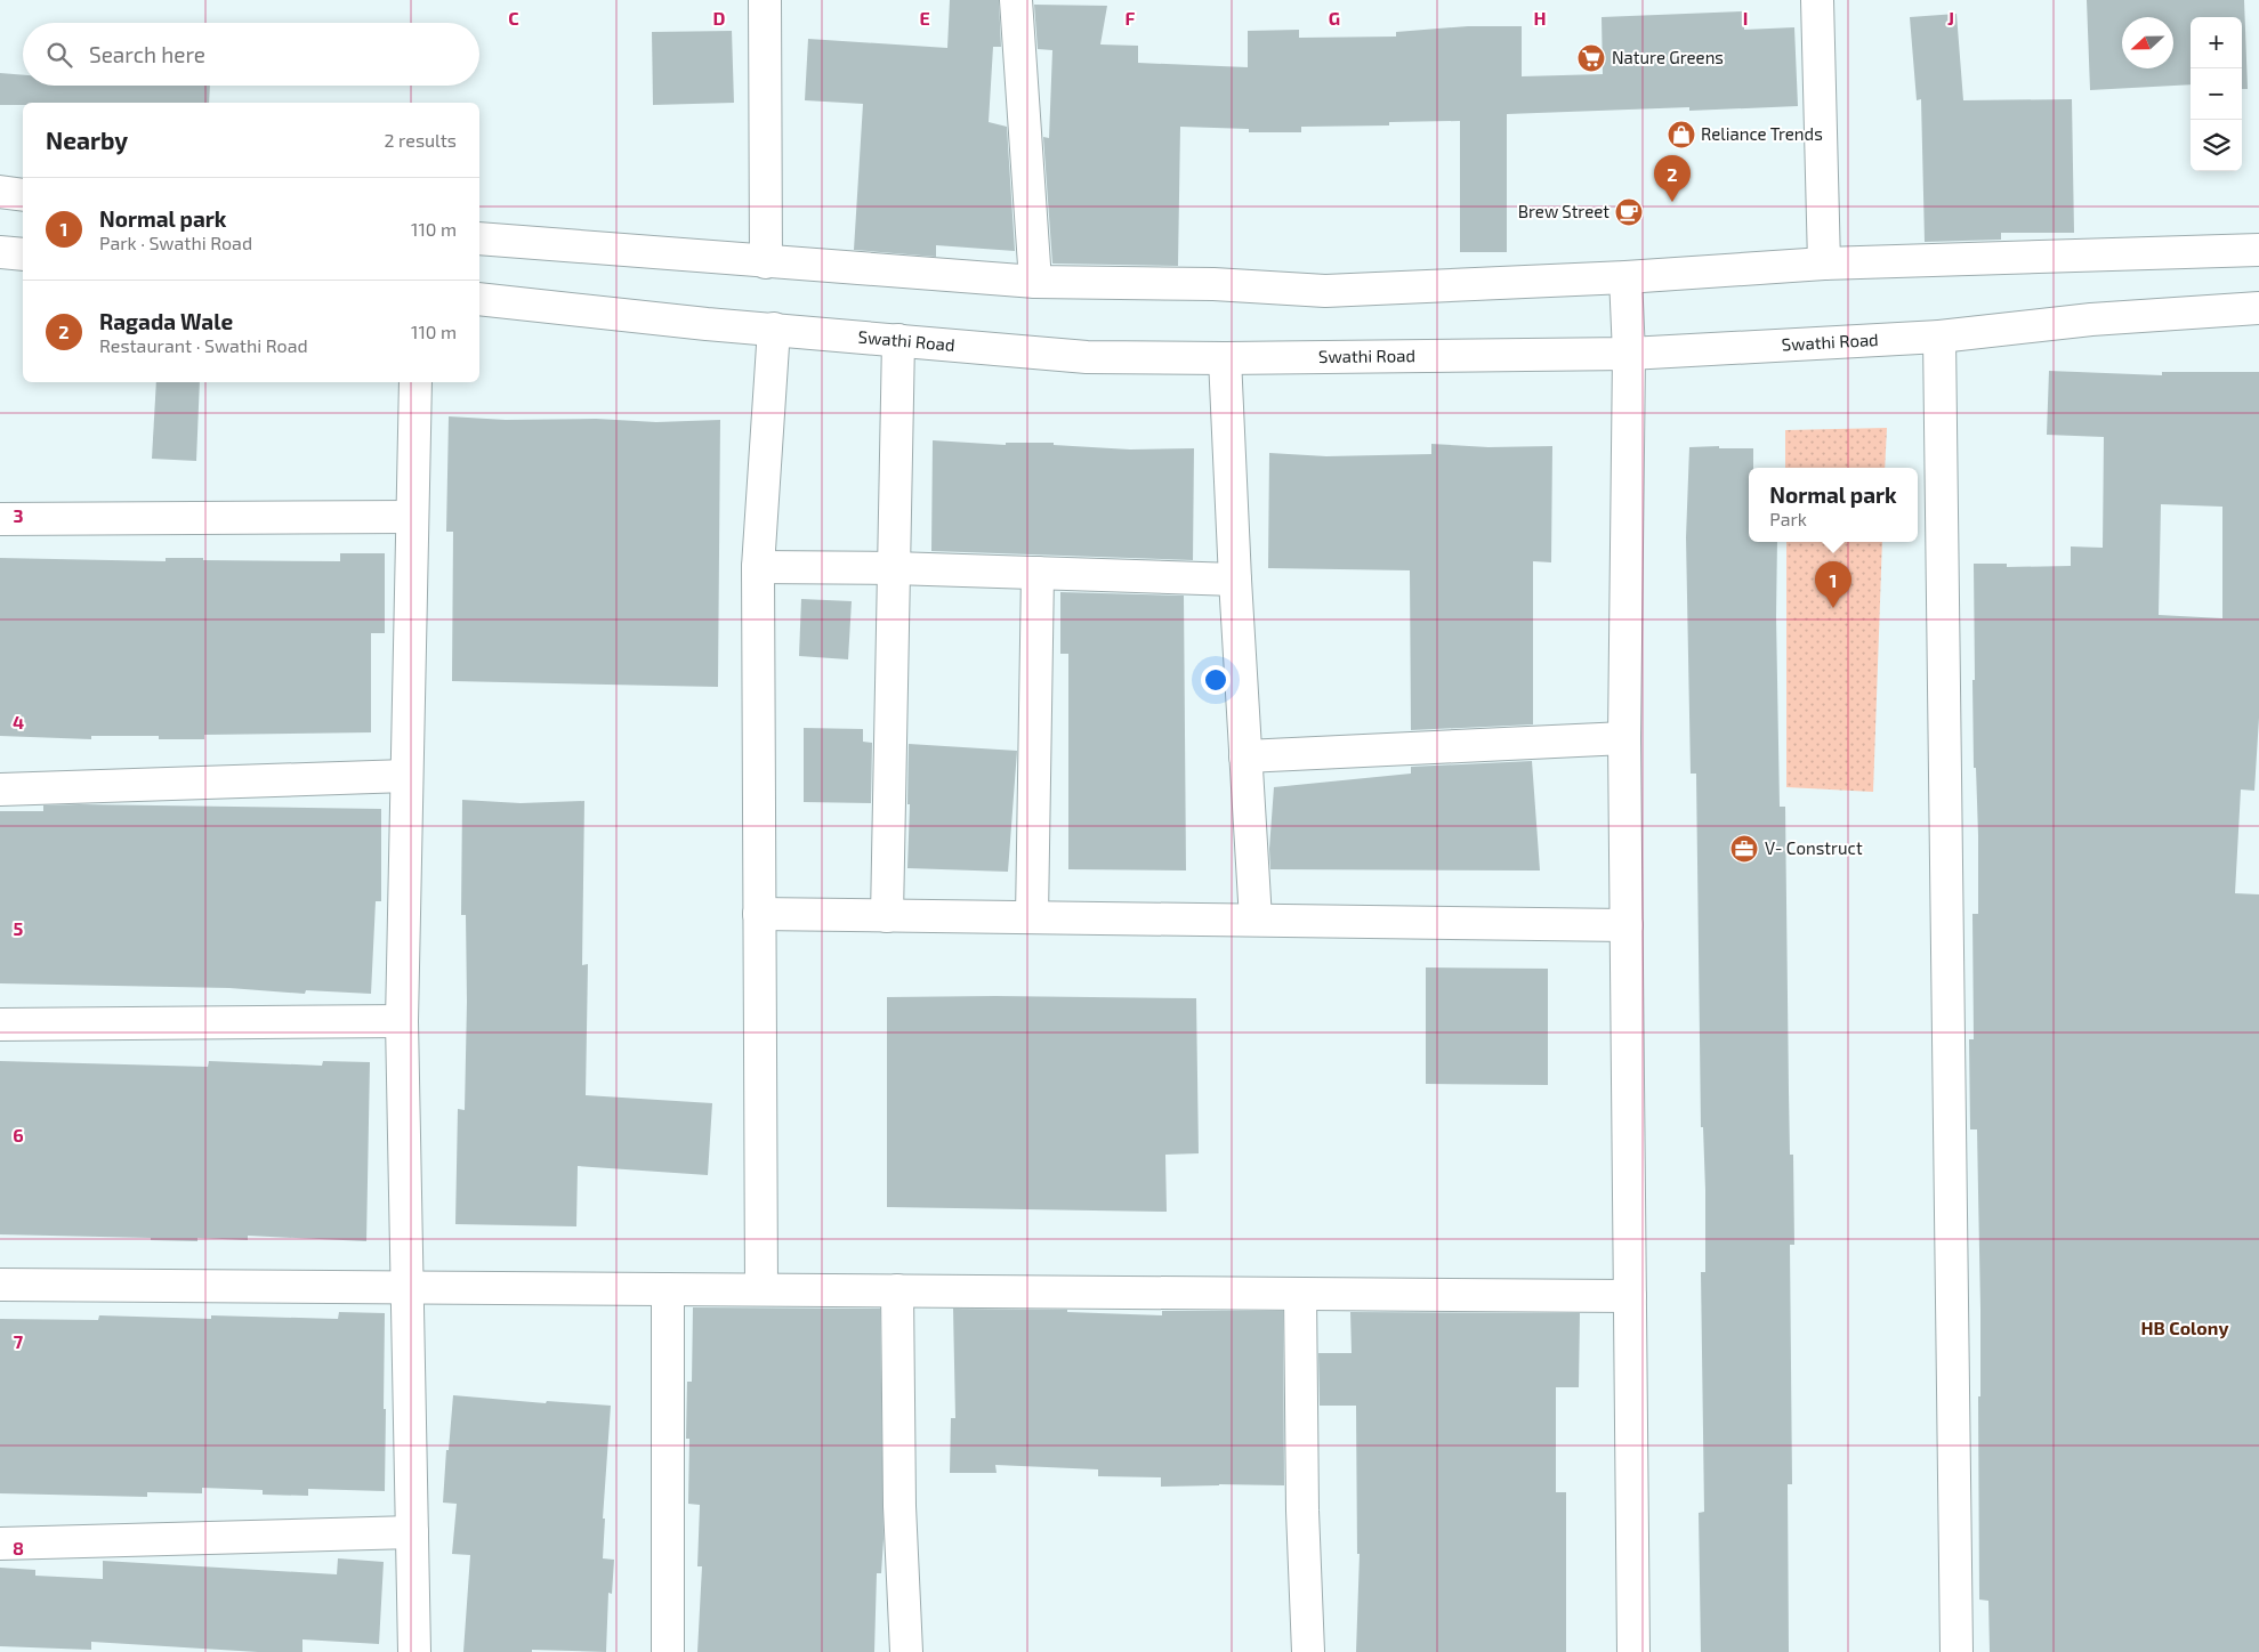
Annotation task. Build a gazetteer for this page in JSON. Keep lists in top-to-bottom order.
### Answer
{
  "streets": {
    "street": ["Swathi Road"]
  },
  "districts": ["HB Colony"],
  "places": {
    "supermarket": ["Nature Greens"],
    "shop": ["Reliance Trends"],
    "cafe": ["Brew Street"],
    "office": ["V- Construct"]
  },
  "north": "left",
  "page": {
    "map_buttons": ["+", "−"],
    "search": "Search here",
    "heading": ["Nearby", "2 results"],
    "pins": ["2", "1"],
    "list": [
      {
        "mark": "1",
        "name": "Normal park",
        "note": "Park · Swathi Road",
        "value": "110 m"
      },
      {
        "mark": "2",
        "name": "Ragada Wale",
        "note": "Restaurant · Swathi Road",
        "value": "110 m"
      }
    ],
    "popup": ["Normal park", "Park"]
  },
  "grid": {
    "columns": [
      "C",
      "D",
      "E",
      "F",
      "G",
      "H",
      "I",
      "J"
    ],
    "rows": [
      "3",
      "4",
      "5",
      "6",
      "7",
      "8"
    ]
  }
}
